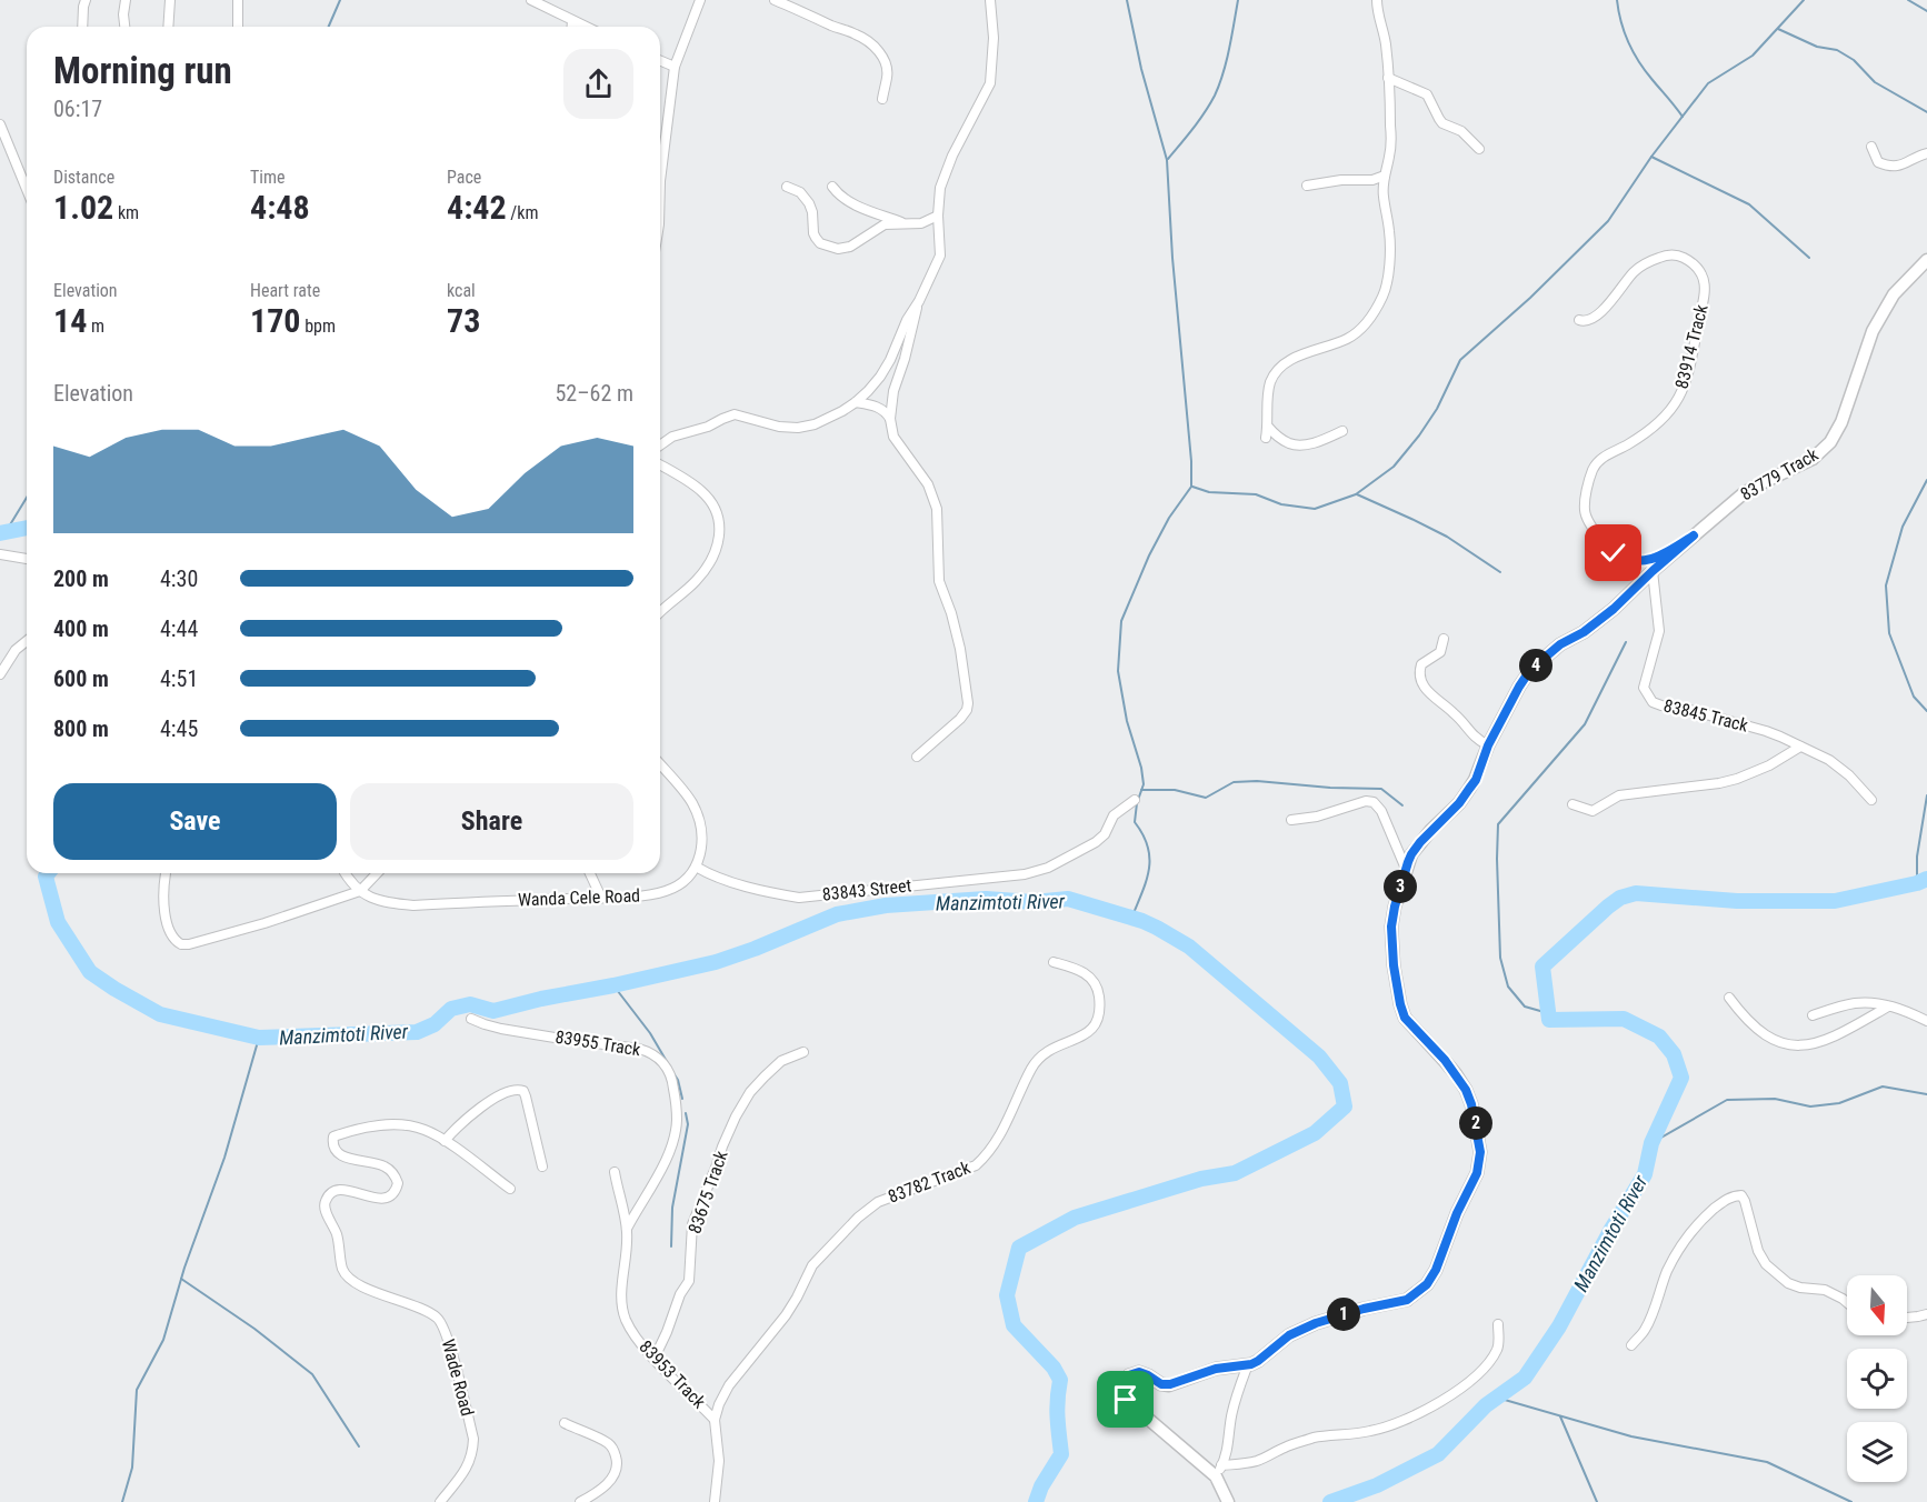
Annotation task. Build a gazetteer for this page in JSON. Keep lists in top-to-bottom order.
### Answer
{
  "streets": {
    "street": [
      "83914 Track",
      "83779 Track",
      "83845 Track",
      "83843 Street",
      "Wanda Cele Road",
      "83955 Track",
      "83782 Track",
      "83675 Track",
      "83953 Track",
      "Wade Road"
    ]
  },
  "crossings": [
    ["83914 Track", "83779 Track"],
    ["83779 Track", "83845 Track"],
    ["83843 Street", "Wanda Cele Road"],
    ["83955 Track", "83953 Track"],
    ["83782 Track", "83953 Track"],
    ["83675 Track", "83953 Track"]
  ],
  "water": ["Manzimtoti River"],
  "north": "bottom",
  "page": {
    "heading": ["Morning run", "06:17"],
    "stats": [
      ["Distance", "1.02 km"],
      ["Time", "4:48"],
      ["Pace", "4:42 /km"],
      ["Elevation", "14 m"],
      ["Heart rate", "170 bpm"],
      ["kcal", "73"]
    ],
    "chart": ["Elevation", "52–62 m"],
    "list": [
      {
        "name": "200 m",
        "note": "4:30"
      },
      {
        "name": "400 m",
        "note": "4:44"
      },
      {
        "name": "600 m",
        "note": "4:51"
      },
      {
        "name": "800 m",
        "note": "4:45"
      }
    ],
    "pins": [
      "4",
      "3",
      "2",
      "1"
    ],
    "buttons": ["Save", "Share"]
  }
}
